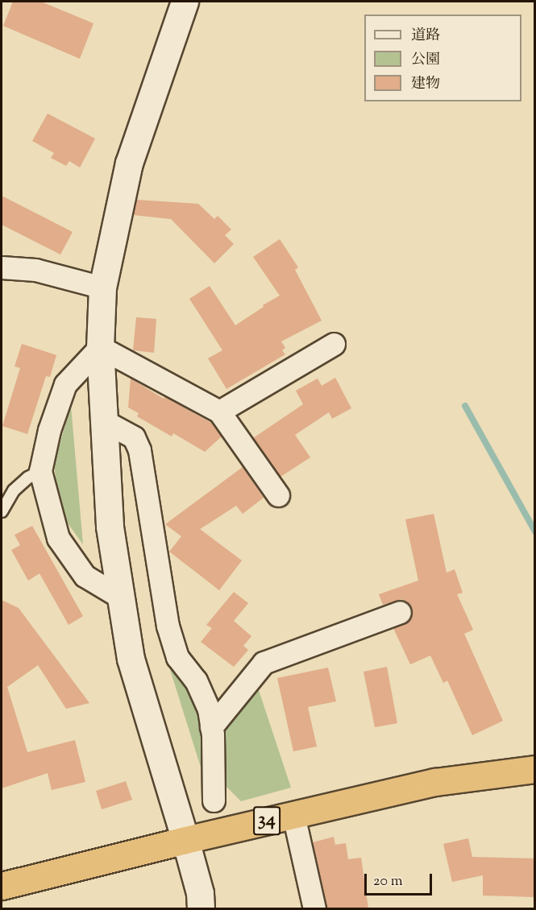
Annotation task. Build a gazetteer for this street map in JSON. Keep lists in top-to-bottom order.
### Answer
{
  "streets": {
    "highway": ["34"]
  },
  "legend": ["道路", "公園", "建物"],
  "scale_bar": "20 m"
}
